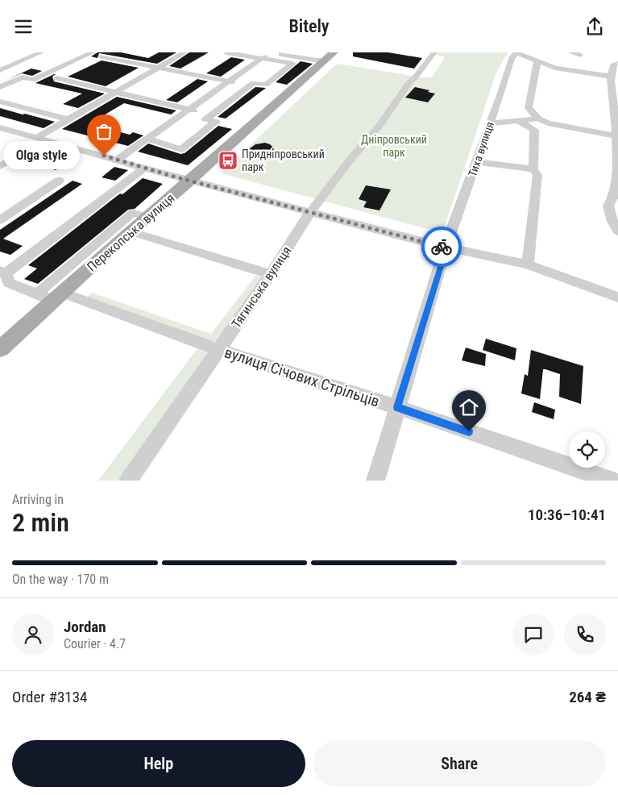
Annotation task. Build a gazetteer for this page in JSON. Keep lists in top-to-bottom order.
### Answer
{
  "streets": {
    "main road": ["Перекопська вулиця"],
    "street": ["Тиха вулиця", "Тягинська вулиця", "вулиця Січових Стрільців"]
  },
  "crossings": [
    ["Тиха вулиця", "вулиця Січових Стрільців"],
    ["Перекопська вулиця", "вулиця Січових Стрільців"],
    ["Тягинська вулиця", "вулиця Січових Стрільців"]
  ],
  "parks": ["Дніпровський парк"],
  "places": {
    "other": ["Olga style"],
    "bus stop": ["Придніпровський парк"]
  },
  "page": {
    "header": "Bitely",
    "bubble": "Olga style",
    "heading": ["2 min", "Arriving in", "10:36–10:41"],
    "panel": [
      "Jordan",
      "Courier · 4.7",
      "Order #3134",
      "264 ₴"
    ],
    "bar": "On the way · 170 m",
    "buttons": ["Help", "Share"]
  }
}
